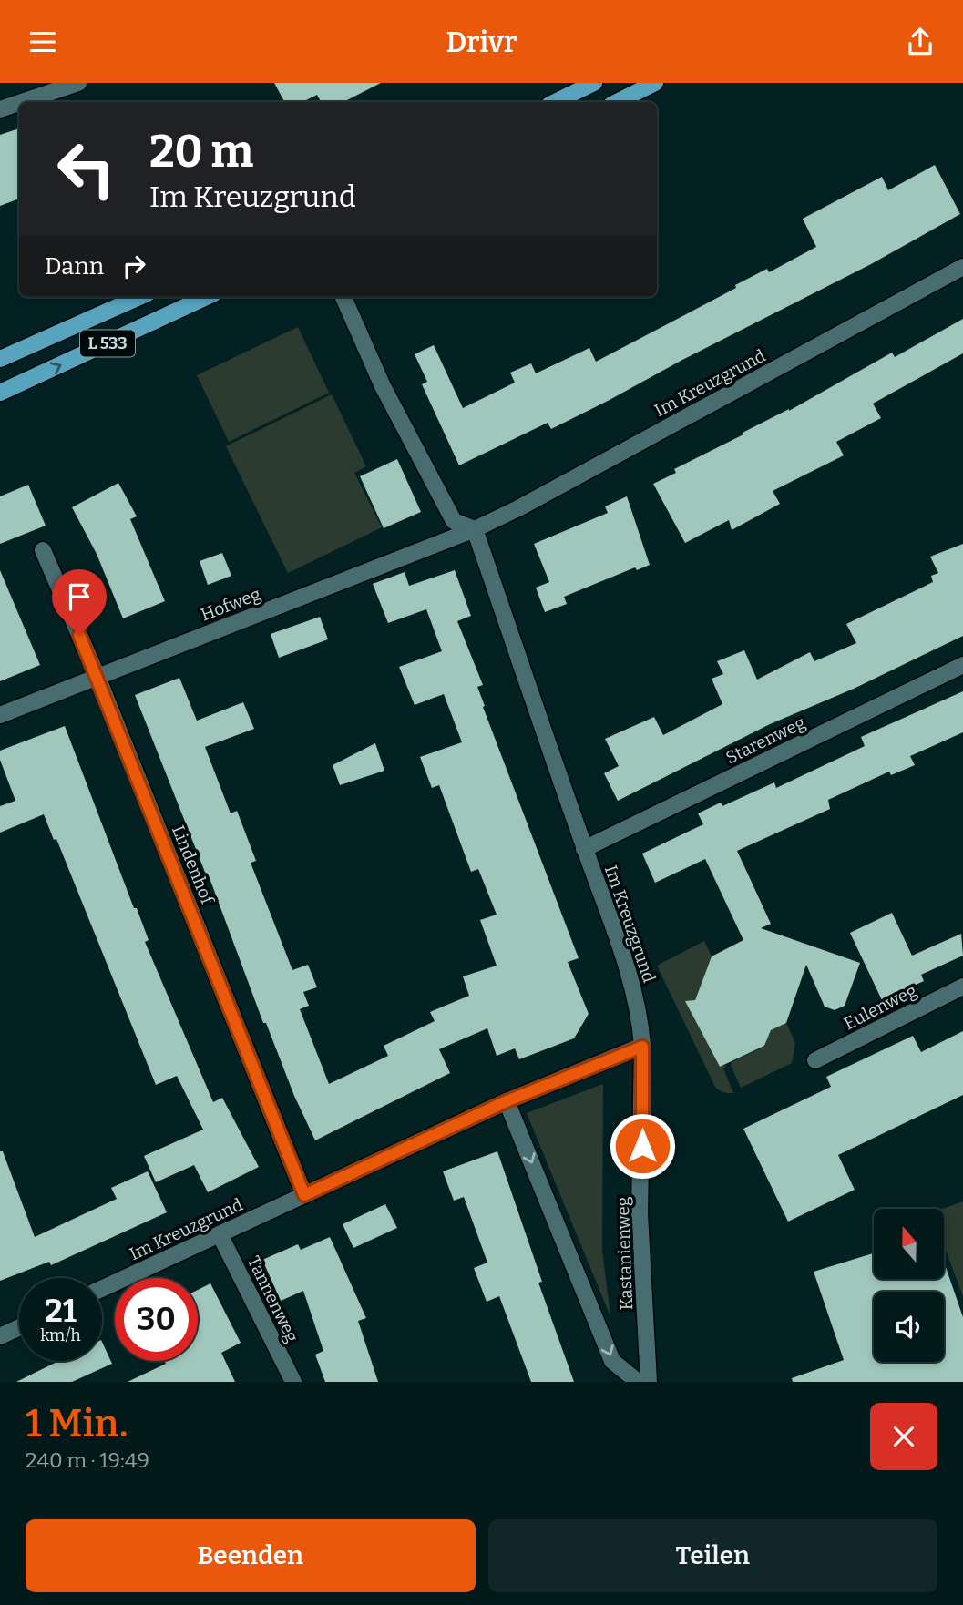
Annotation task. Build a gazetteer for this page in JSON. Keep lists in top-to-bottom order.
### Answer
{
  "streets": {
    "main road": ["L 533"],
    "street": [
      "Im Kreuzgrund",
      "Hofweg",
      "Starenweg",
      "Lindenhof",
      "Eulenweg",
      "Kastanienweg",
      "Tannenweg"
    ]
  },
  "crossings": [
    ["Im Kreuzgrund", "Hofweg"],
    ["Im Kreuzgrund", "Starenweg"],
    ["Im Kreuzgrund", "Lindenhof"],
    ["Im Kreuzgrund", "Kastanienweg"],
    ["Im Kreuzgrund", "Tannenweg"],
    ["Hofweg", "Lindenhof"]
  ],
  "north": "top",
  "page": {
    "header": "Drivr",
    "turn": ["20 m", "Im Kreuzgrund"],
    "then": "Dann",
    "speed": "21 km/h",
    "limit": "30",
    "heading": ["1 Min.", "240 m · 19:49"],
    "buttons": ["Beenden", "Teilen"]
  }
}
